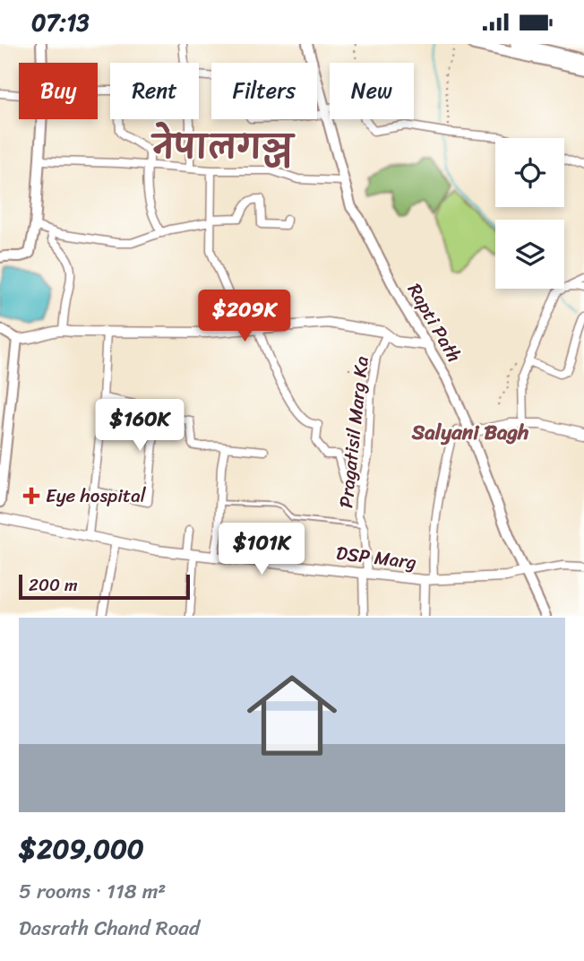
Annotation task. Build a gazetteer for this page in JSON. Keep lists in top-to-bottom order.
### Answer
{
  "streets": {
    "main road": ["Rapti Path"],
    "street": ["Pragatisil Marg Ka", "DSP Marg"]
  },
  "crossings": [
    ["Rapti Path", "DSP Marg"],
    ["Pragatisil Marg Ka", "DSP Marg"]
  ],
  "districts": ["नेपालगञ्ज", "Salyani Bagh"],
  "places": {
    "health": ["Eye hospital"]
  },
  "scale_bar": "200 m",
  "page": {
    "status": "07:13",
    "chip": [
      "Buy",
      "Rent",
      "Filters",
      "New"
    ],
    "price": ["$209K", "$160K", "$101K"],
    "scale": "200 m",
    "list": [
      {
        "name": "$209,000",
        "note": "5 rooms · 118 m² · Dasrath Chand Road"
      }
    ]
  }
}
